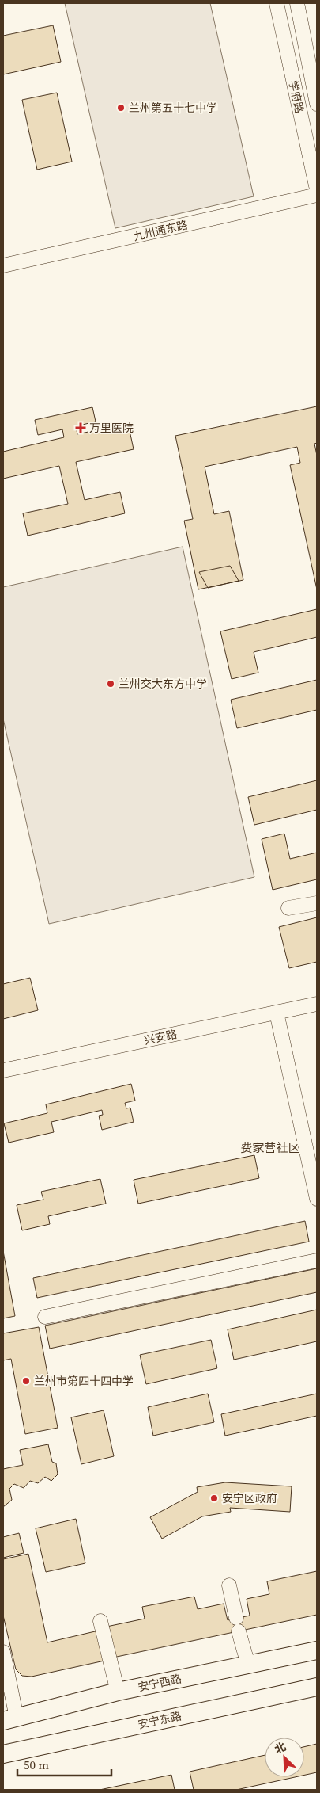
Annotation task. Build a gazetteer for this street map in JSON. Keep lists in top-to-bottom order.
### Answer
{
  "streets": {
    "main road": ["安宁西路", "安宁东路"],
    "street": ["学府路", "九州通东路", "兴安路"]
  },
  "districts": ["费家营社区"],
  "places": {
    "other": [
      "兰州第五十七中学",
      "兰州交大东方中学",
      "兰州市第四十四中学",
      "安宁区政府"
    ],
    "health": ["万里医院"]
  },
  "scale_bar": "50 m",
  "north": "top left"
}
